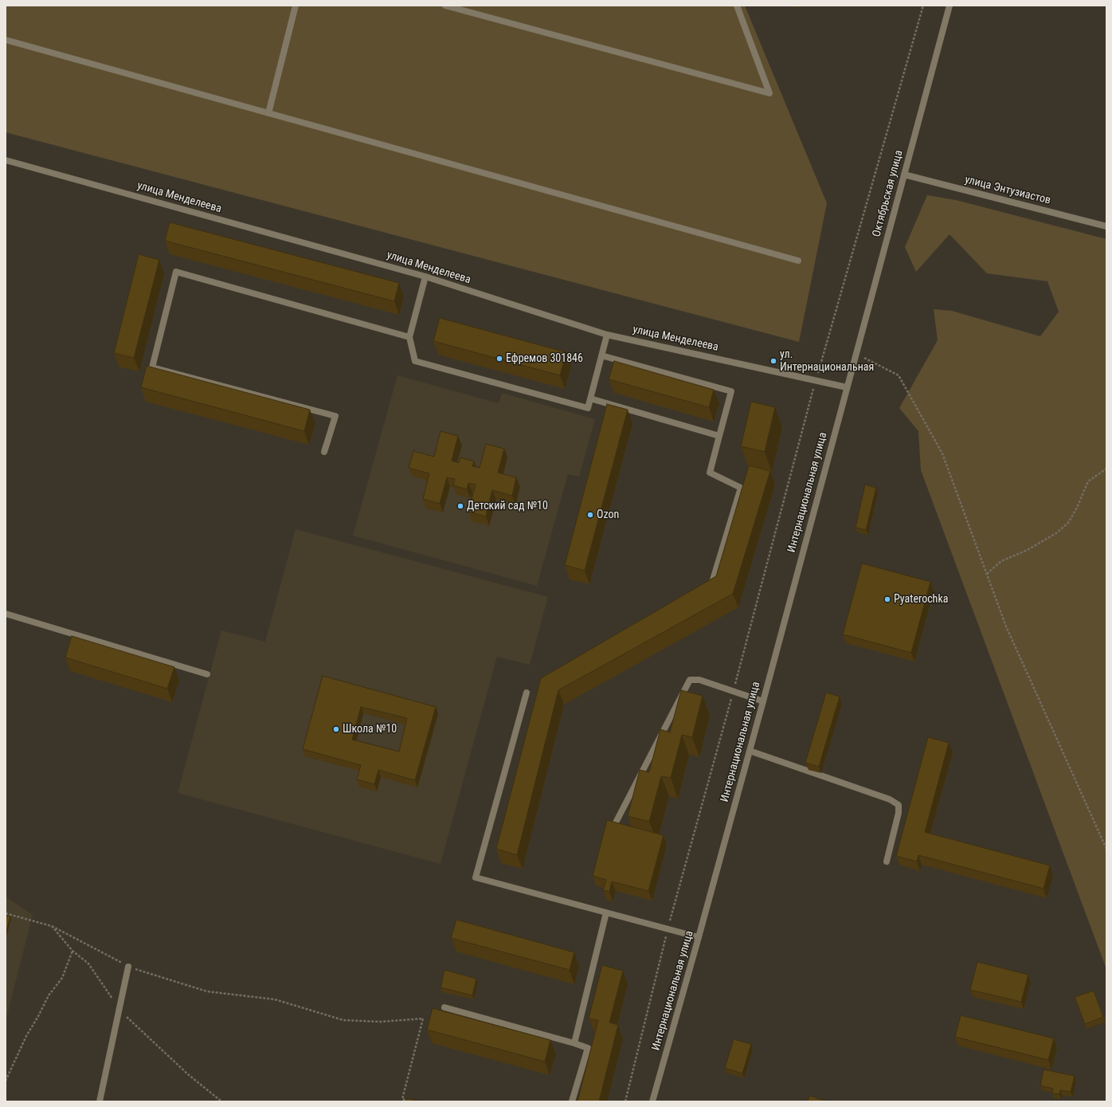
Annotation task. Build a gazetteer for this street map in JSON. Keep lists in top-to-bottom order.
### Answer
{
  "streets": {
    "street": [
      "улица Энтузиастов",
      "Октябрьская улица",
      "улица Менделеева",
      "Интернациональная улица"
    ]
  },
  "crossings": [
    ["улица Энтузиастов", "Октябрьская улица"],
    ["Октябрьская улица", "улица Менделеева"],
    ["Октябрьская улица", "Интернациональная улица"],
    ["улица Менделеева", "Интернациональная улица"]
  ],
  "places": [
    "Ефремов 301846",
    "ул. Интернациональная",
    "Детский сад №10",
    "Ozon",
    "Pyaterochka",
    "Школа №10"
  ]
}
